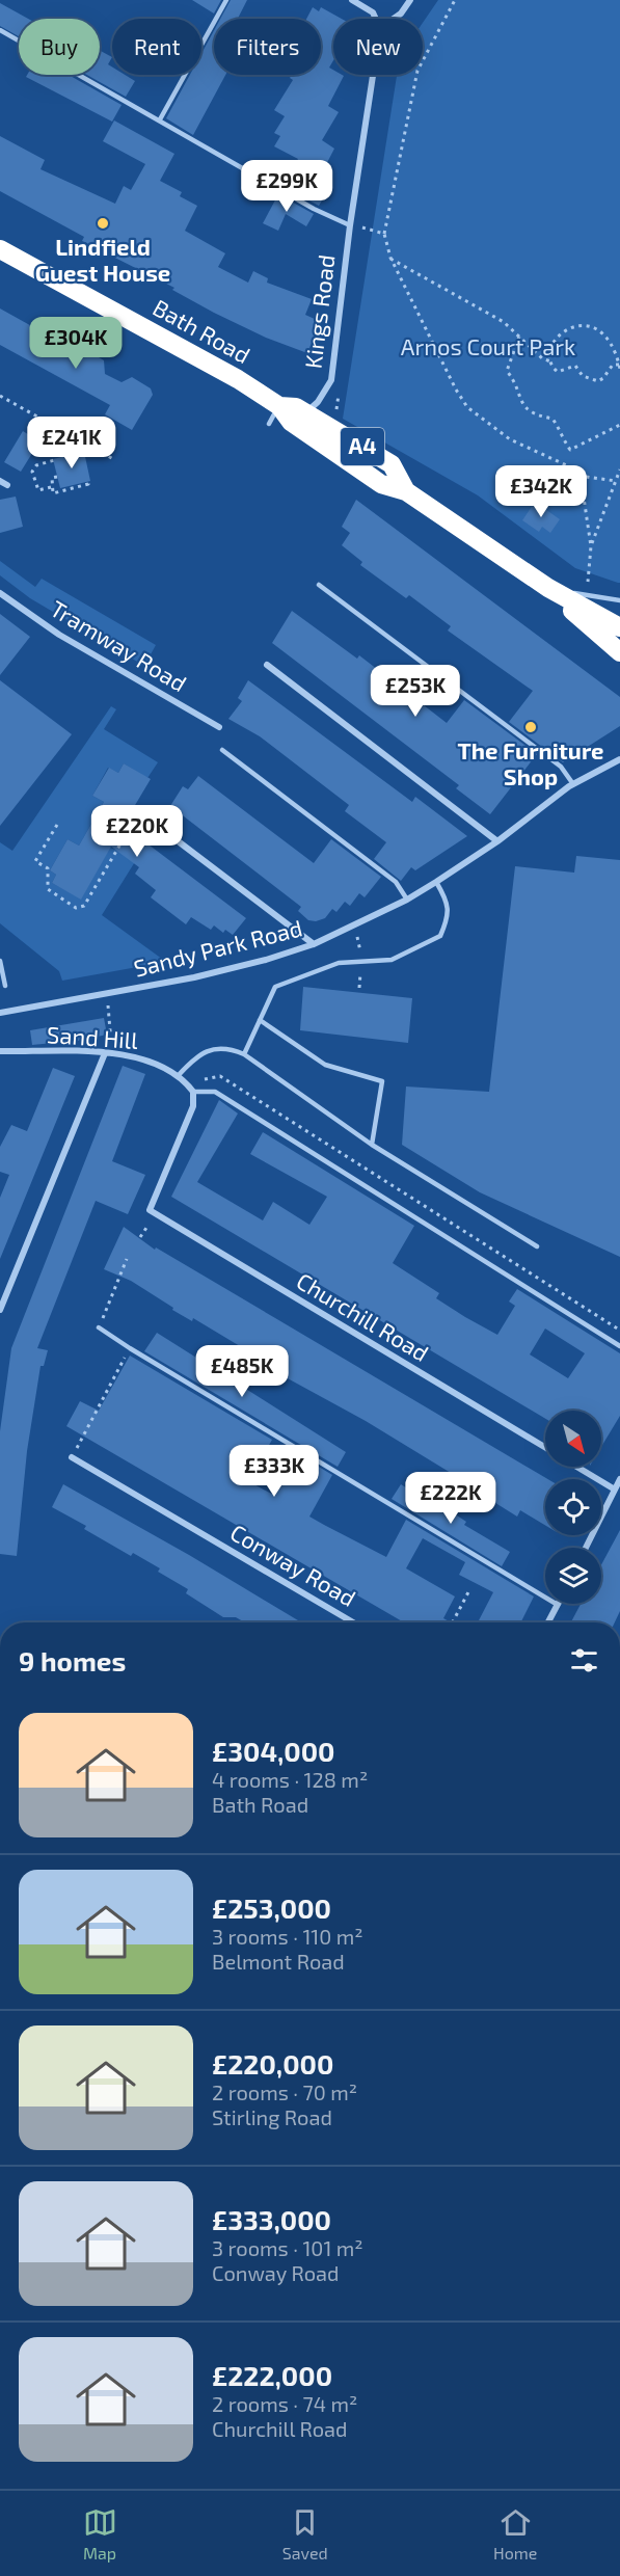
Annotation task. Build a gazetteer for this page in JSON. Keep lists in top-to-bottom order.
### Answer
{
  "streets": {
    "highway": ["Bath Road", "A4"],
    "street": [
      "Kings Road",
      "Tramway Road",
      "Sandy Park Road",
      "Sand Hill",
      "Churchill Road",
      "Conway Road"
    ]
  },
  "crossings": [
    ["Kings Road", "Bath Road"],
    ["Sand Hill", "Churchill Road"]
  ],
  "parks": ["Arnos Court Park"],
  "places": ["Lindfield Guest House", "The Furniture Shop"],
  "north": "bottom right",
  "page": {
    "chip": [
      "Buy",
      "Rent",
      "Filters",
      "New"
    ],
    "price": [
      "£299K",
      "£304K",
      "£241K",
      "£342K",
      "£253K",
      "£220K",
      "£485K",
      "£333K",
      "£222K"
    ],
    "heading": "9 homes",
    "list": [
      {
        "name": "£304,000",
        "note": "4 rooms · 128 m² · Bath Road"
      },
      {
        "name": "£253,000",
        "note": "3 rooms · 110 m² · Belmont Road"
      },
      {
        "name": "£220,000",
        "note": "2 rooms · 70 m² · Stirling Road"
      },
      {
        "name": "£333,000",
        "note": "3 rooms · 101 m² · Conway Road"
      },
      {
        "name": "£222,000",
        "note": "2 rooms · 74 m² · Churchill Road"
      }
    ],
    "tabs": ["Map", "Saved", "Home"]
  }
}
